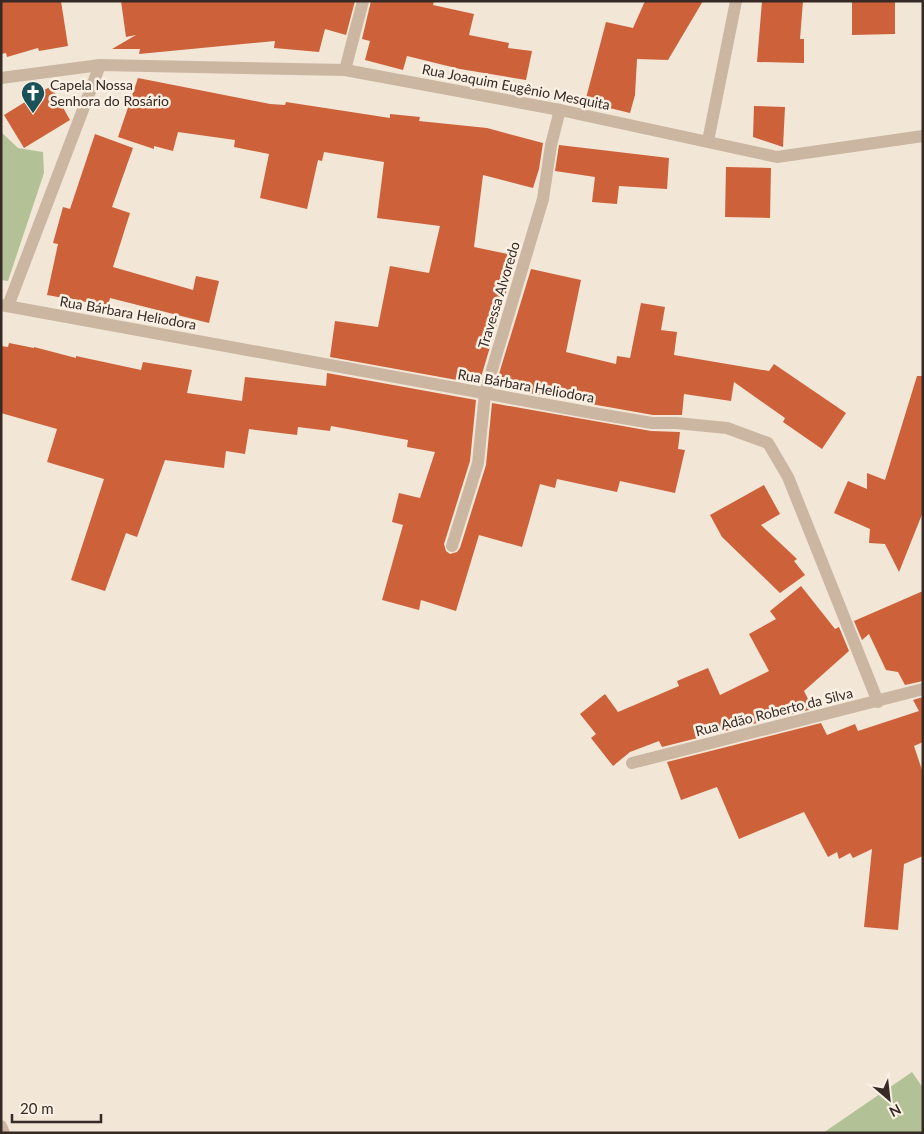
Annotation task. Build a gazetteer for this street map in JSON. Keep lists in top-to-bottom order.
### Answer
{
  "streets": {
    "street": [
      "Rua Joaquim Eugênio Mesquita",
      "Travessa Alvoredo",
      "Rua Bárbara Heliodora",
      "Rua Adão Roberto da Silva"
    ]
  },
  "crossings": [
    ["Rua Joaquim Eugênio Mesquita", "Travessa Alvoredo"],
    ["Travessa Alvoredo", "Rua Bárbara Heliodora"],
    ["Rua Bárbara Heliodora", "Rua Adão Roberto da Silva"]
  ],
  "places": {
    "church": ["Capela Nossa Senhora do Rosário"]
  },
  "scale_bar": "20 m",
  "north": "bottom right"
}
